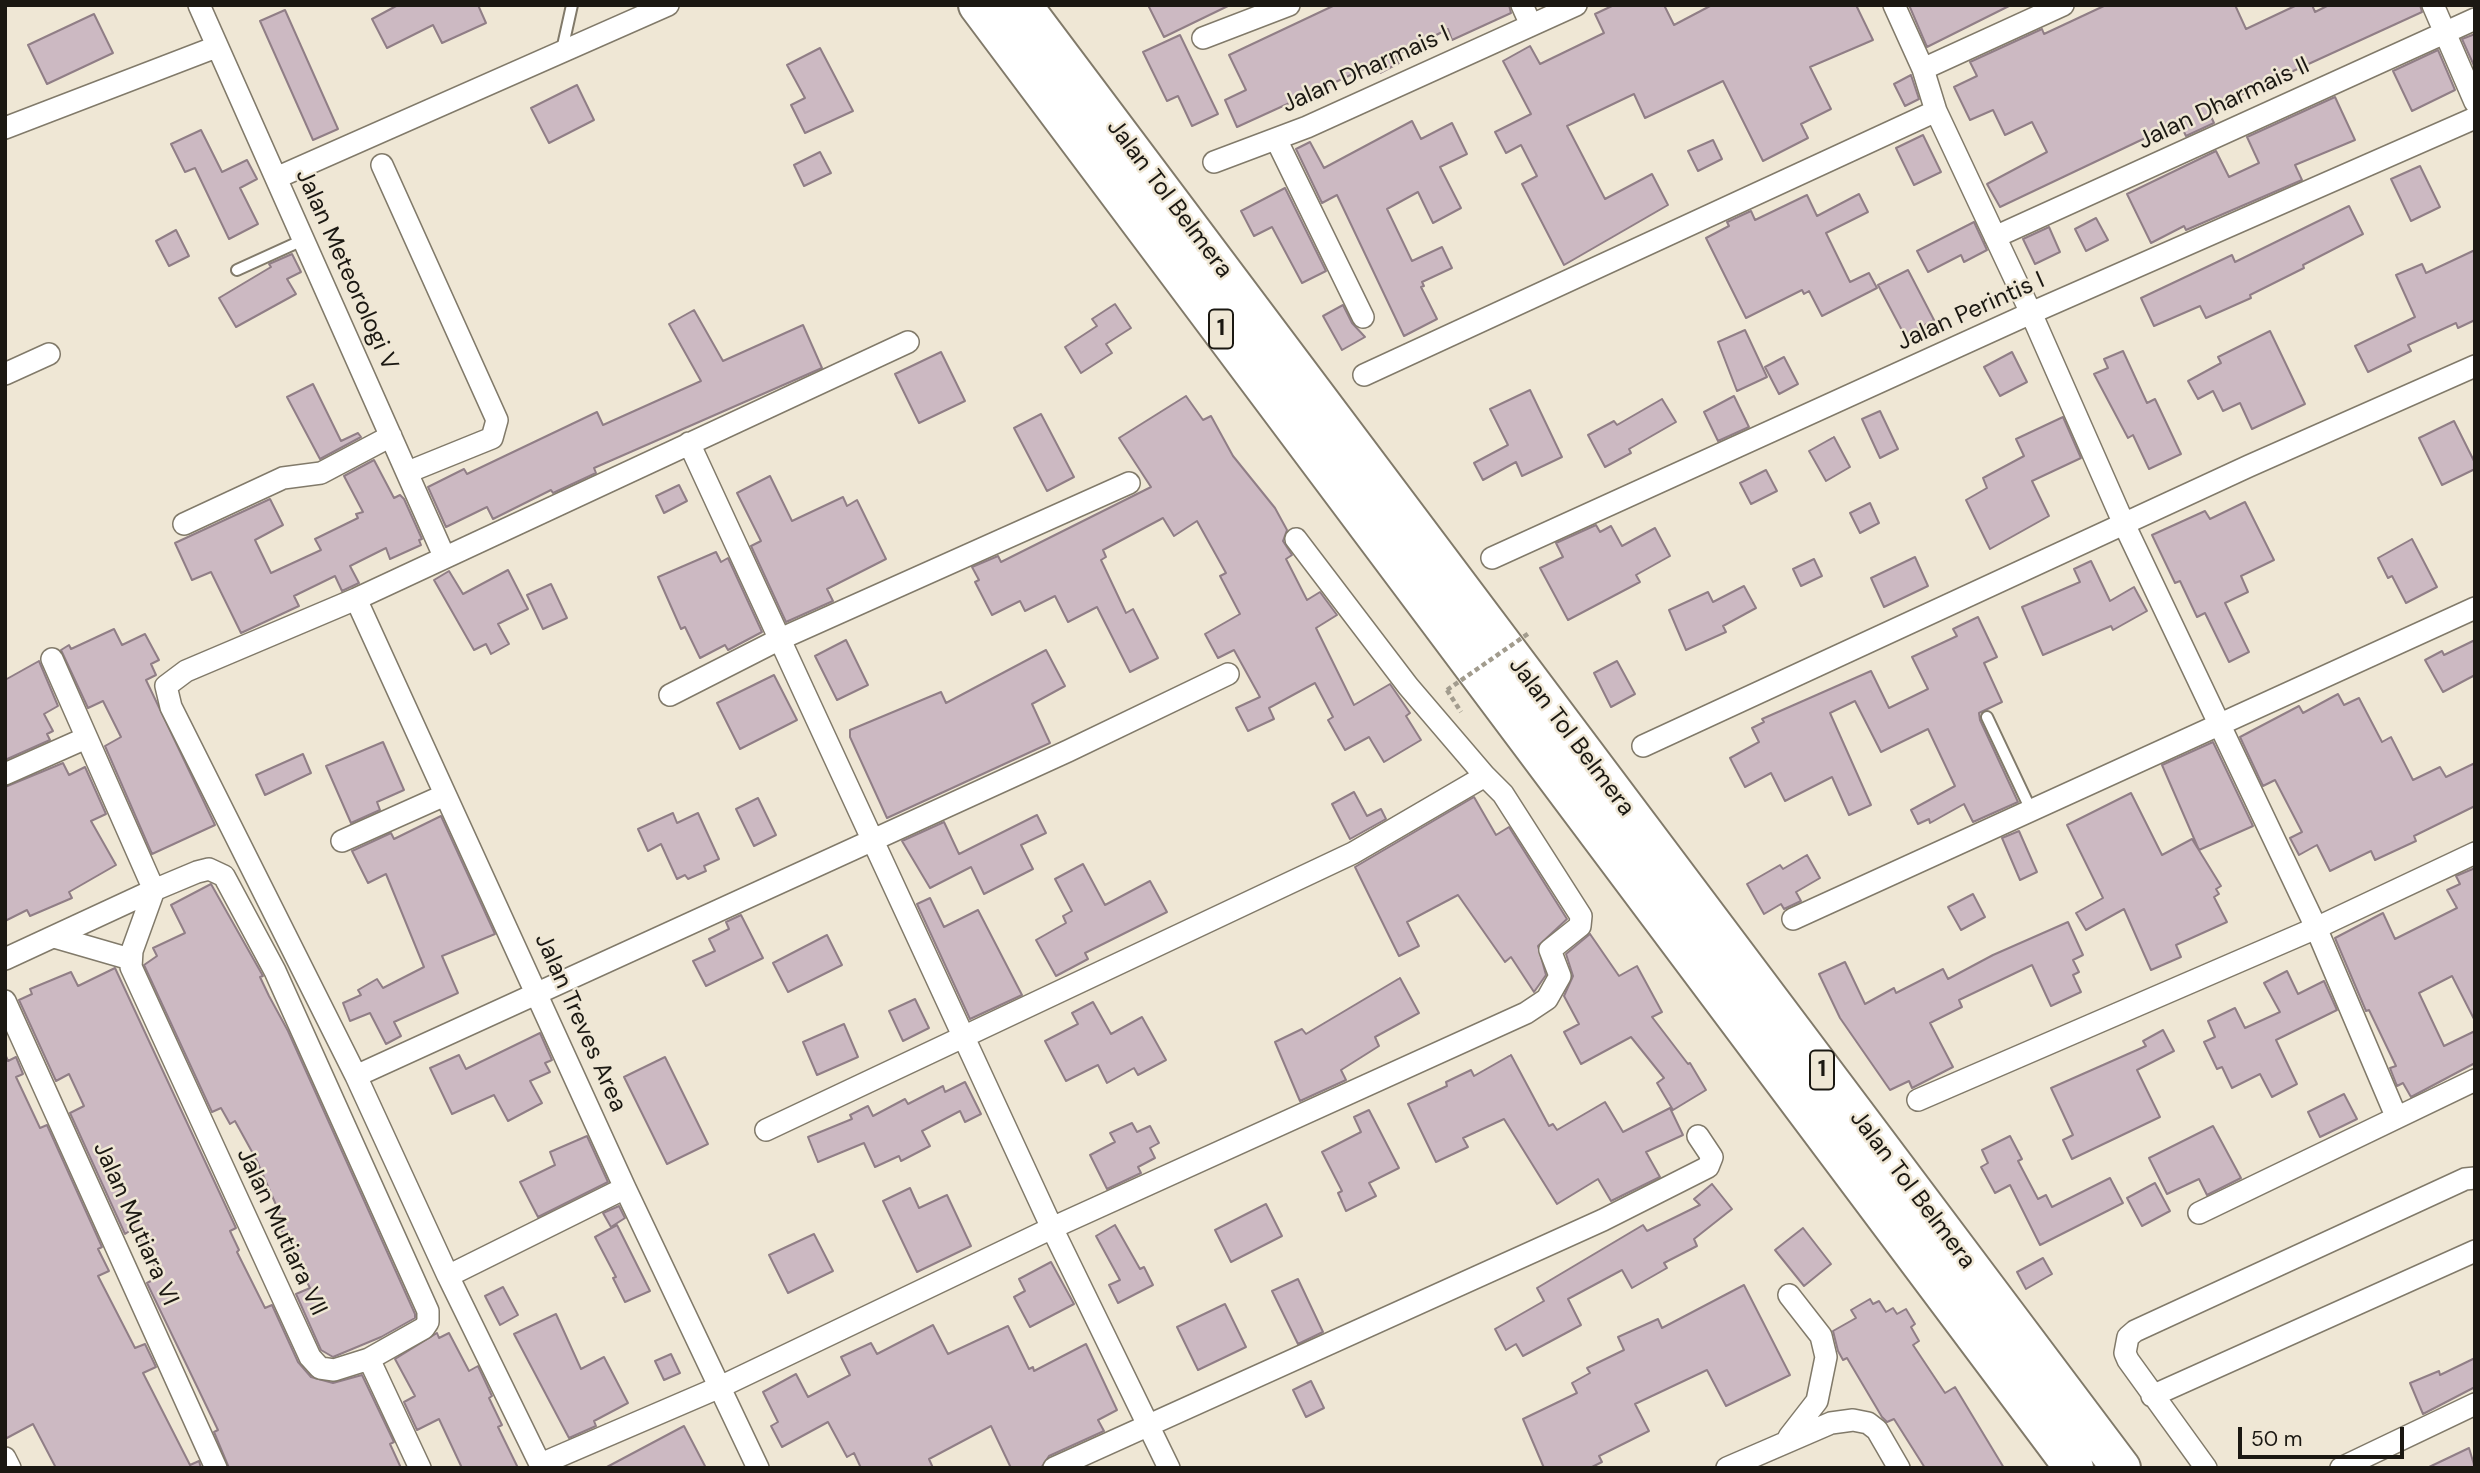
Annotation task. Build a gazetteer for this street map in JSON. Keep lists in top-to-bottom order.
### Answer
{
  "streets": {
    "highway": ["Jalan Tol Belmera", "1"],
    "street": [
      "Jalan Dharmais I",
      "Jalan Dharmais II",
      "Jalan Meteorologi V",
      "Jalan Perintis I",
      "Jalan Treves Area",
      "Jalan Mutiara VI",
      "Jalan Mutiara VII"
    ]
  },
  "scale_bar": "50 m"
}
